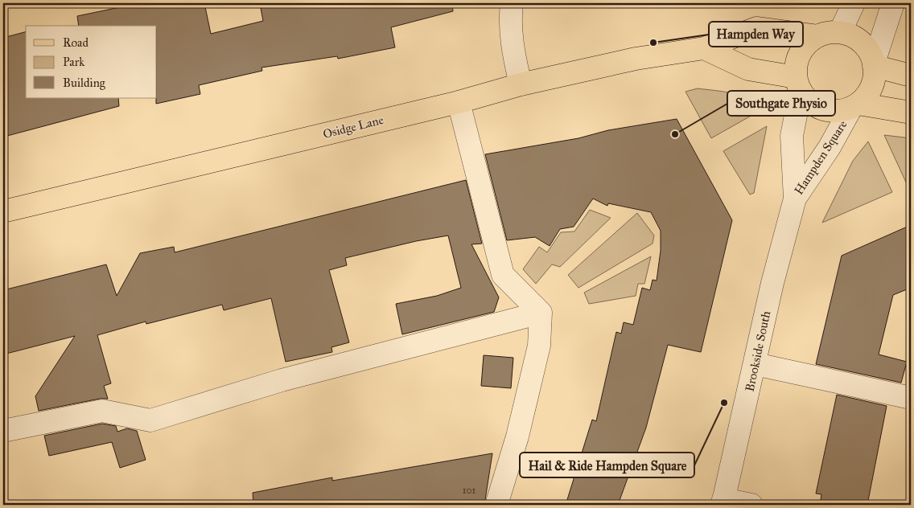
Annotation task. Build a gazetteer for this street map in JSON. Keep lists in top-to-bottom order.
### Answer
{
  "streets": {
    "main road": ["Osidge Lane", "Hampden Square"],
    "street": ["Brookside South"]
  },
  "crossings": [
    ["Hampden Square", "Brookside South"]
  ],
  "places": ["Hampden Way", "Southgate Physio", "Hail & Ride Hampden Square"],
  "house_numbers": ["101"],
  "legend": ["Road", "Park", "Building"]
}
